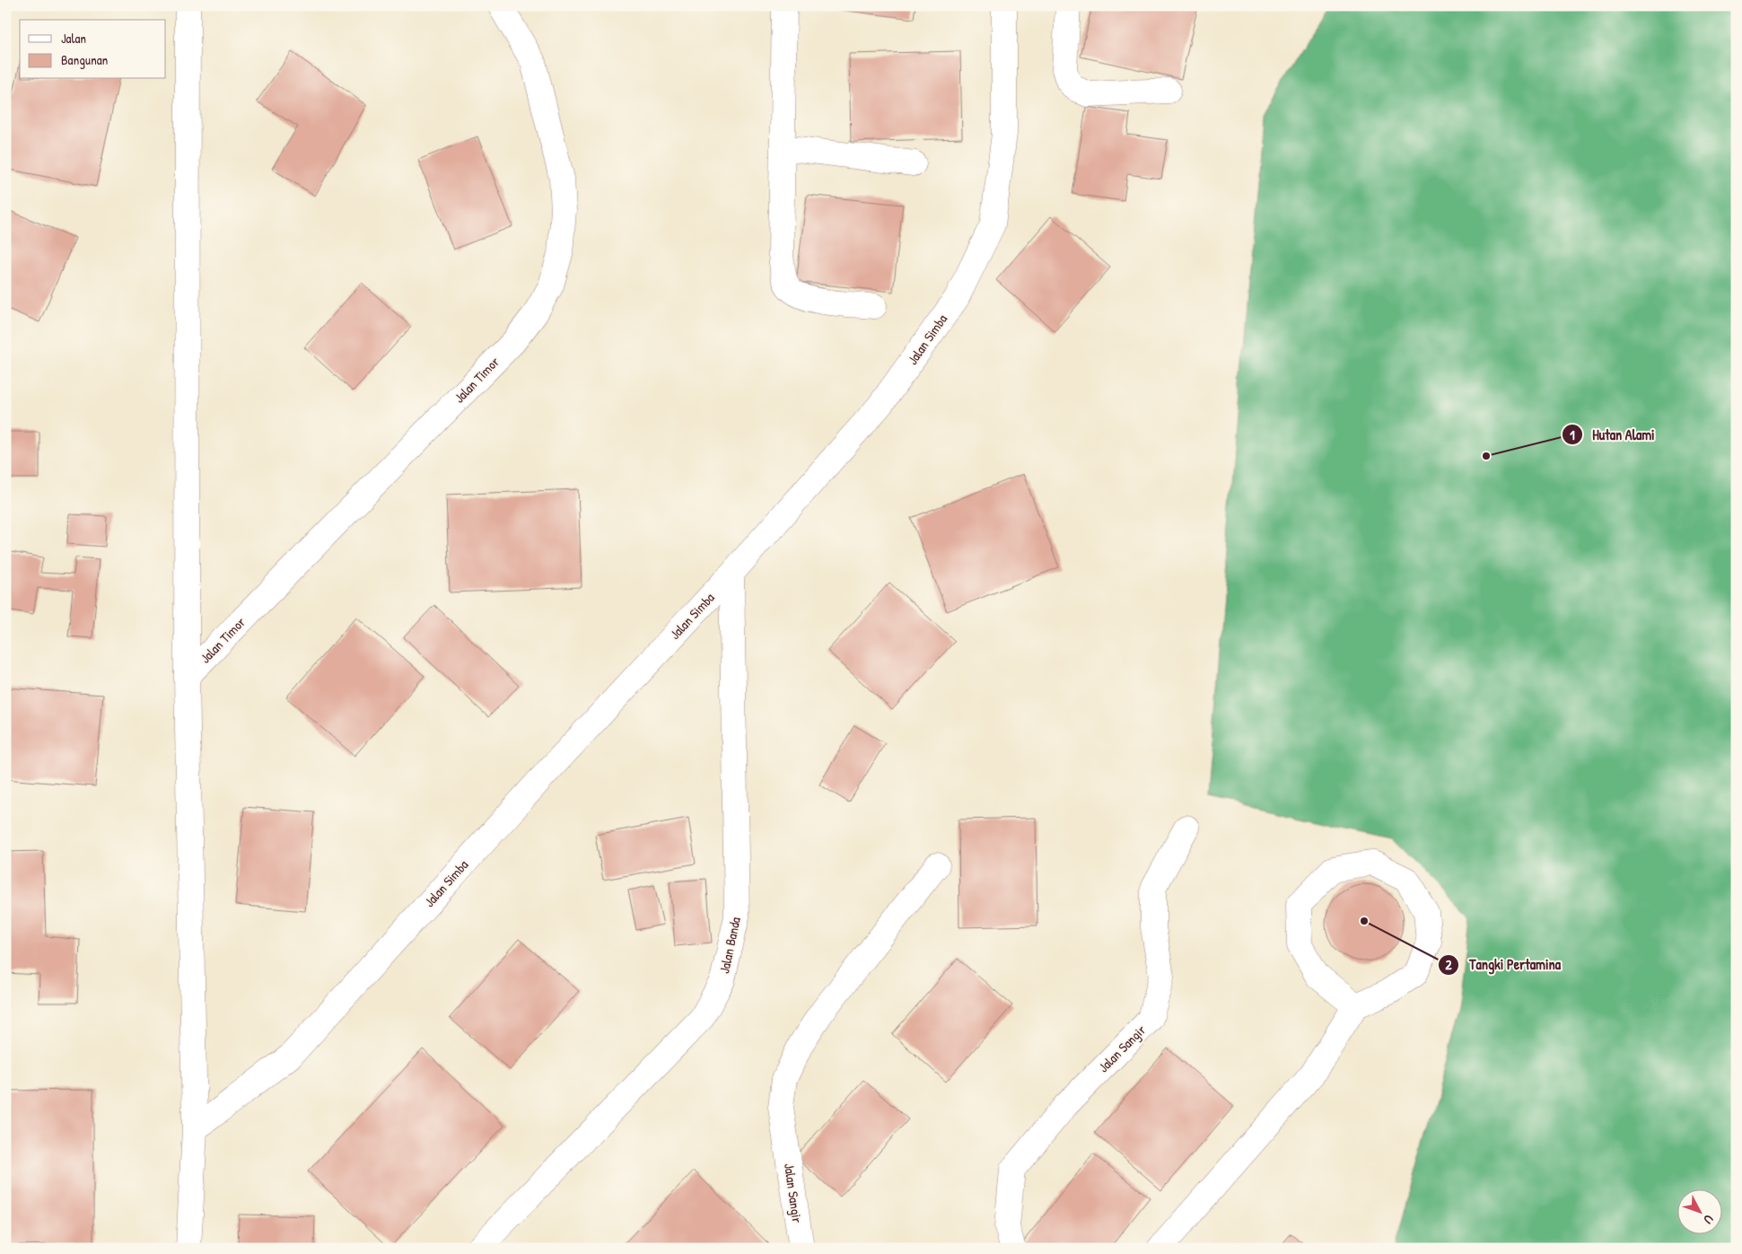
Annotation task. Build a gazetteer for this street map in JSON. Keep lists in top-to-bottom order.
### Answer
{
  "streets": {
    "street": [
      "Jalan Simba",
      "Jalan Timor",
      "Jalan Banda",
      "Jalan Sangir"
    ]
  },
  "crossings": [
    ["Jalan Simba", "Jalan Banda"]
  ],
  "places": ["Hutan Alami", "Tangki Pertamina"],
  "legend": ["Jalan", "Bangunan"],
  "north": "bottom right"
}
